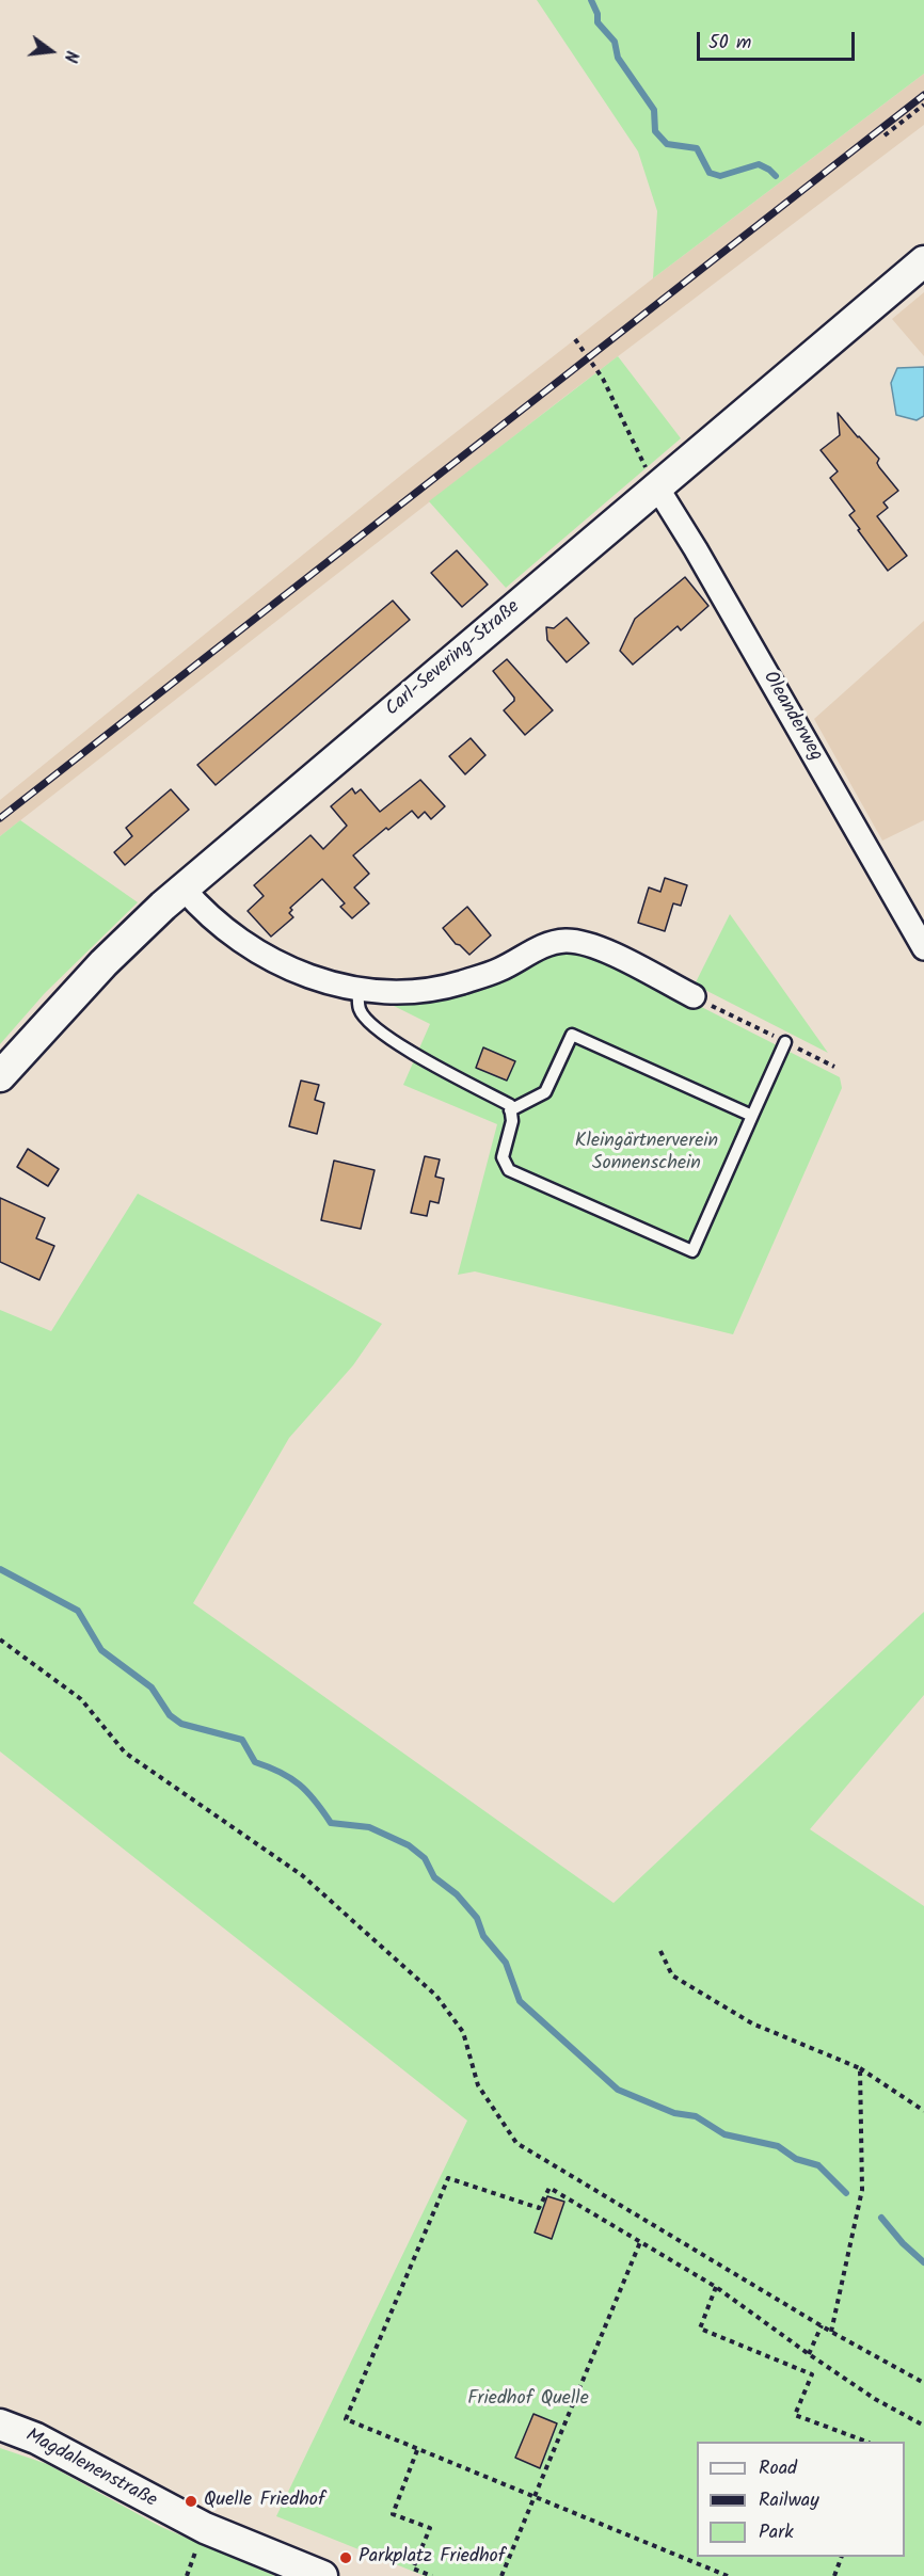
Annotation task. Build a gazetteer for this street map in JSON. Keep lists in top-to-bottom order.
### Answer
{
  "streets": {
    "street": ["Carl-Severing-Straße", "Oleanderweg", "Magdalenenstraße"]
  },
  "crossings": [
    ["Carl-Severing-Straße", "Oleanderweg"]
  ],
  "parks": ["Kleingärtnerverein Sonnenschein", "Friedhof Quelle"],
  "places": ["Quelle Friedhof", "Parkplatz Friedhof"],
  "legend": ["Road", "Railway", "Park"],
  "scale_bar": "50 m",
  "north": "right"
}
